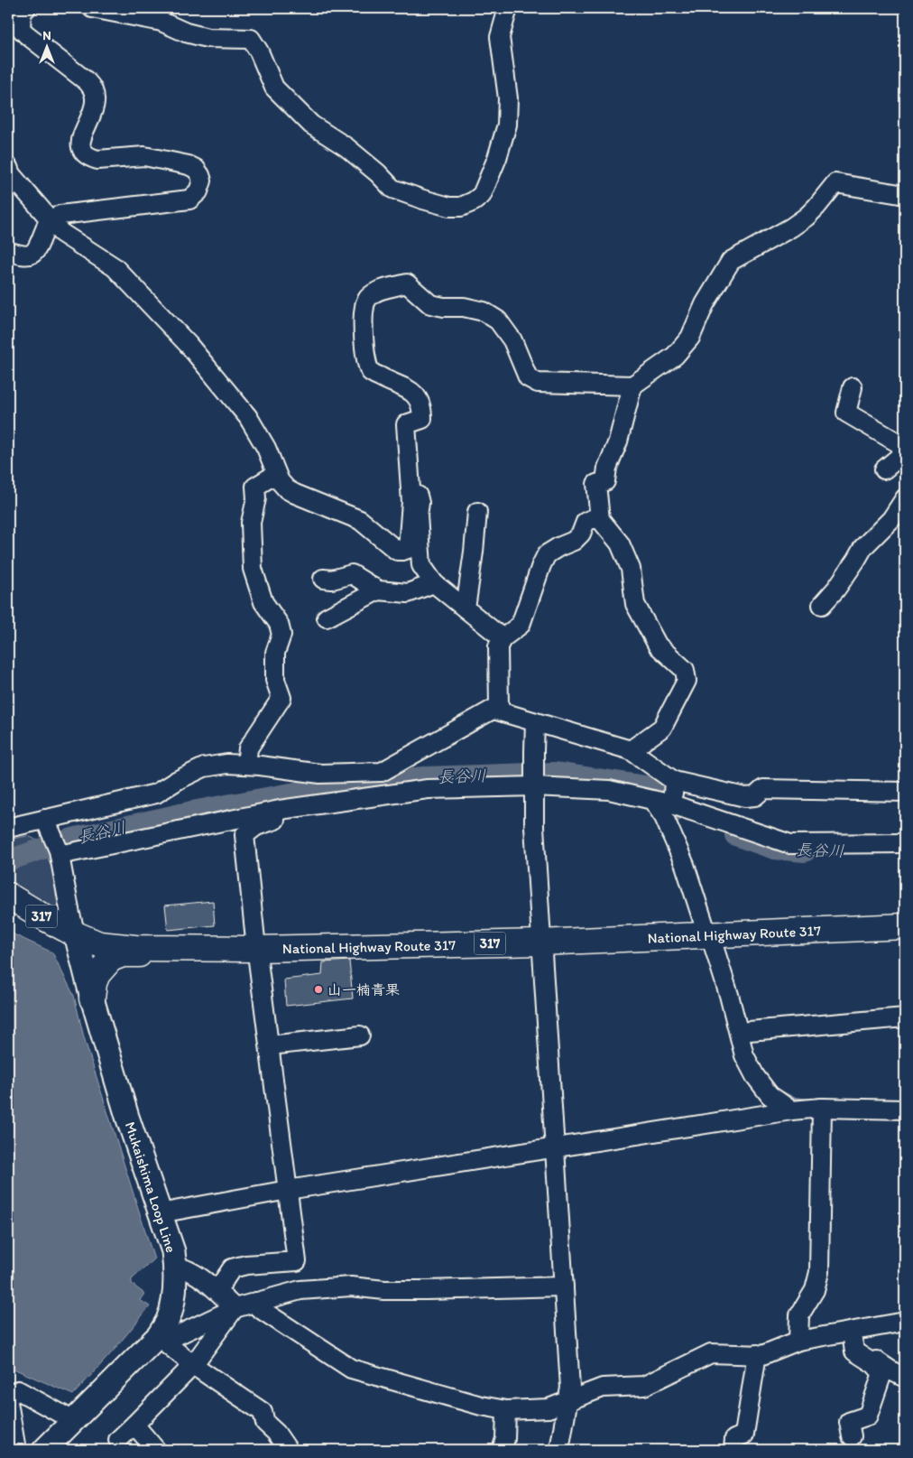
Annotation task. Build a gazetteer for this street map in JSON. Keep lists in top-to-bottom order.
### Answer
{
  "streets": {
    "highway": ["317", "National Highway Route 317"],
    "main road": ["Mukaishima Loop Line"]
  },
  "crossings": [
    ["National Highway Route 317", "Mukaishima Loop Line"]
  ],
  "water": ["長谷川"],
  "places": ["山一楠青果"],
  "north": "top"
}
